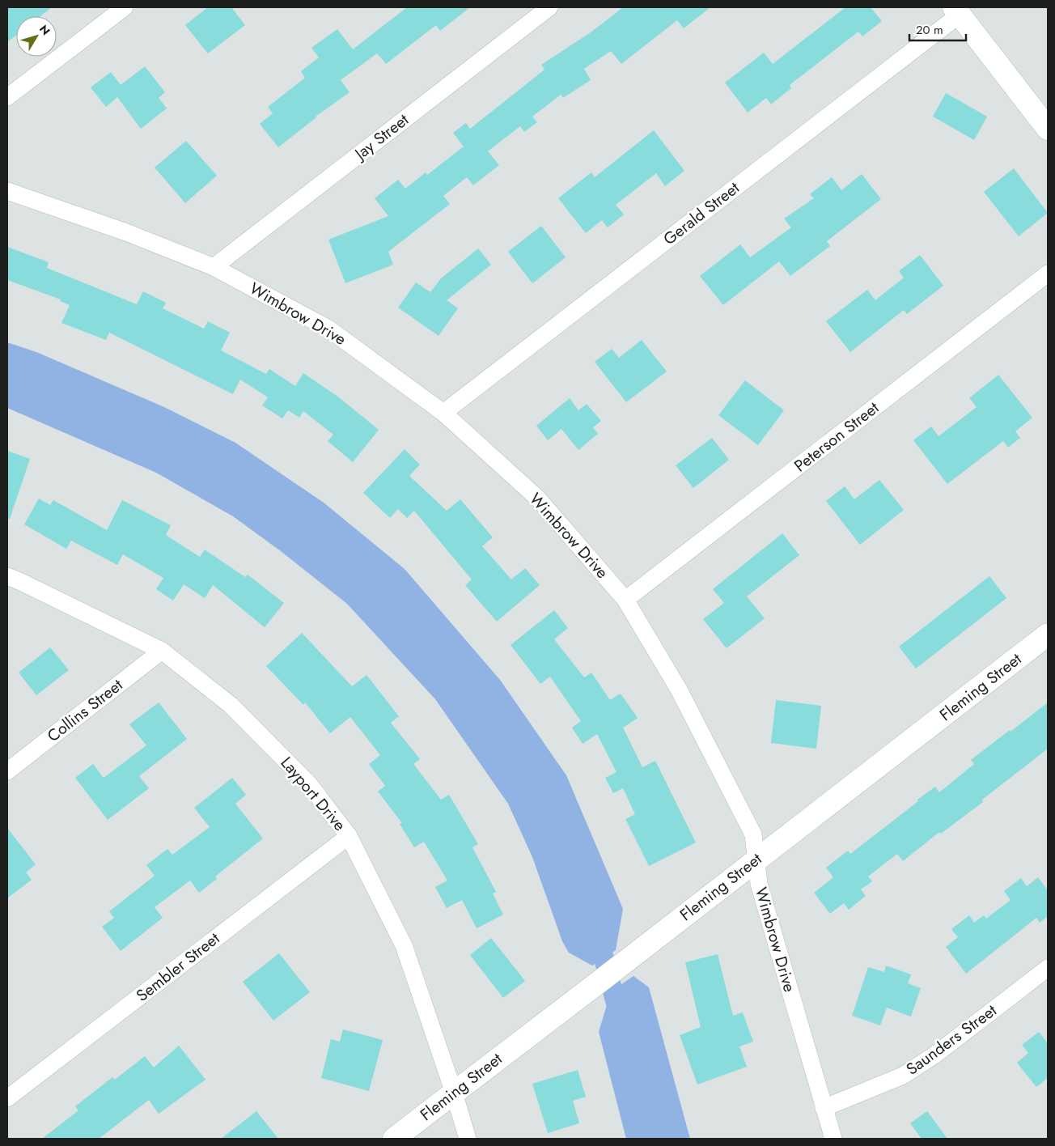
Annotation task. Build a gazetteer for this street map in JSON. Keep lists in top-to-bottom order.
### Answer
{
  "streets": {
    "street": [
      "Jay Street",
      "Gerald Street",
      "Wimbrow Drive",
      "Peterson Street",
      "Fleming Street",
      "Collins Street",
      "Layport Drive",
      "Sembler Street",
      "Saunders Street"
    ]
  },
  "crossings": [
    ["Jay Street", "Wimbrow Drive"],
    ["Gerald Street", "Wimbrow Drive"],
    ["Wimbrow Drive", "Peterson Street"],
    ["Wimbrow Drive", "Fleming Street"],
    ["Wimbrow Drive", "Saunders Street"],
    ["Fleming Street", "Layport Drive"],
    ["Collins Street", "Layport Drive"],
    ["Layport Drive", "Sembler Street"]
  ],
  "scale_bar": "20 m",
  "north": "top right"
}
